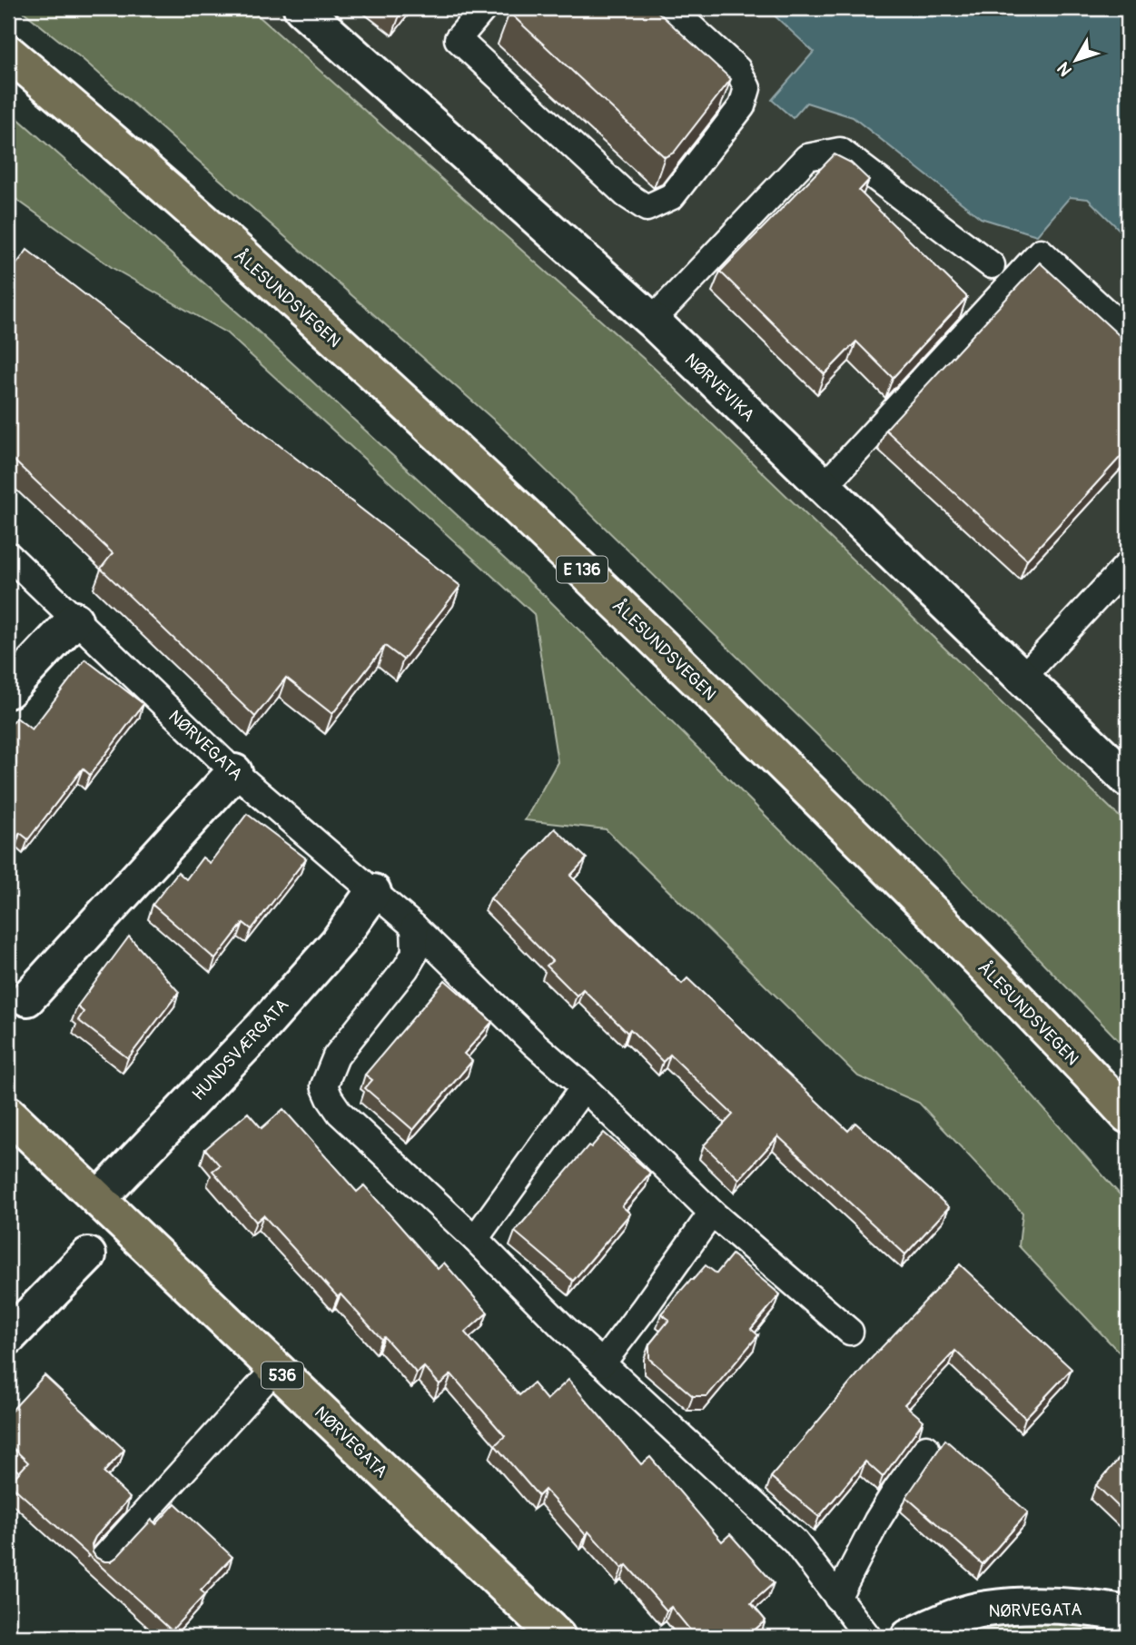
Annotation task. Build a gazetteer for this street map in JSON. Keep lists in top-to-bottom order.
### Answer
{
  "streets": {
    "main road": [
      "ÅLESUNDSVEGEN",
      "E 136",
      "NØRVEGATA",
      "536"
    ],
    "street": ["NØRVEVIKA", "HUNDSVÆRGATA"]
  },
  "crossings": [
    ["NØRVEGATA", "HUNDSVÆRGATA"]
  ],
  "north": "bottom left"
}
